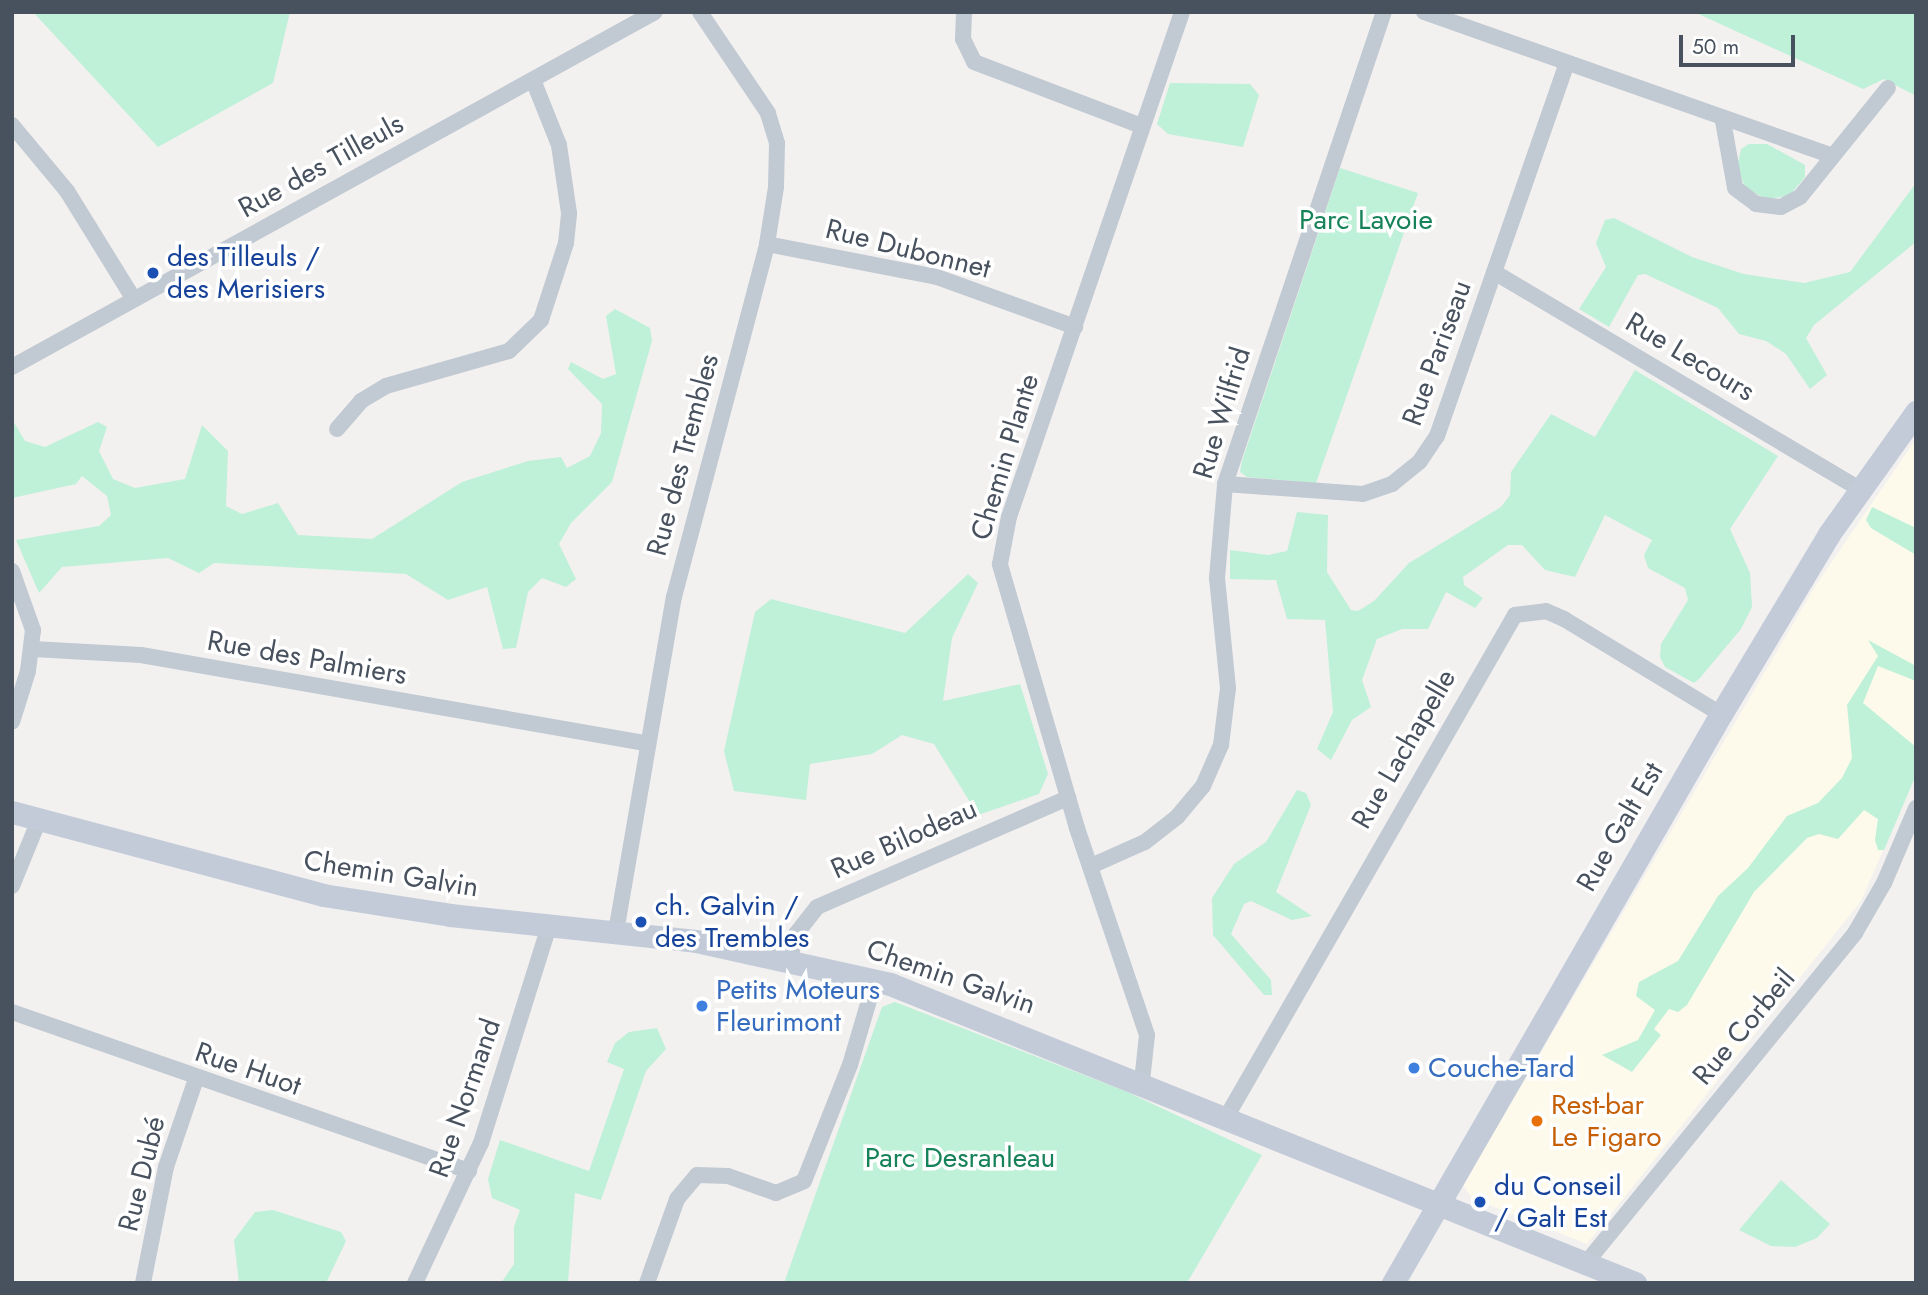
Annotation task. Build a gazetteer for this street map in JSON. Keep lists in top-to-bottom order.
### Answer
{
  "streets": {
    "street": [
      "Rue des Tilleuls",
      "Rue Dubonnet",
      "Rue Pariseau",
      "Rue Lecours",
      "Rue Wilfrid",
      "Rue des Trembles",
      "Chemin Plante",
      "Rue des Palmiers",
      "Rue Lachapelle",
      "Rue Galt Est",
      "Rue Bilodeau",
      "Chemin Galvin",
      "Rue Corbeil",
      "Rue Huot",
      "Rue Normand",
      "Rue Dubé"
    ]
  },
  "crossings": [
    ["Rue Dubonnet", "Rue des Trembles"],
    ["Rue Dubonnet", "Chemin Plante"],
    ["Rue Pariseau", "Rue Lecours"],
    ["Rue Pariseau", "Rue Wilfrid"],
    ["Rue Lecours", "Rue Galt Est"],
    ["Rue Wilfrid", "Chemin Plante"],
    ["Rue des Trembles", "Rue des Palmiers"],
    ["Rue des Trembles", "Chemin Galvin"],
    ["Chemin Plante", "Rue Bilodeau"],
    ["Chemin Plante", "Chemin Galvin"],
    ["Rue Lachapelle", "Rue Galt Est"],
    ["Rue Lachapelle", "Chemin Galvin"],
    ["Rue Galt Est", "Chemin Galvin"],
    ["Rue Bilodeau", "Chemin Galvin"],
    ["Chemin Galvin", "Rue Corbeil"],
    ["Chemin Galvin", "Rue Normand"],
    ["Rue Huot", "Rue Normand"],
    ["Rue Huot", "Rue Dubé"]
  ],
  "parks": ["Parc Lavoie", "Parc Desranleau"],
  "places": [
    "des Tilleuls / des Merisiers",
    "ch. Galvin / des Trembles",
    "Petits Moteurs Fleurimont",
    "Couche-Tard",
    "Rest-bar Le Figaro",
    "du Conseil / Galt Est"
  ],
  "scale_bar": "50 m"
}
